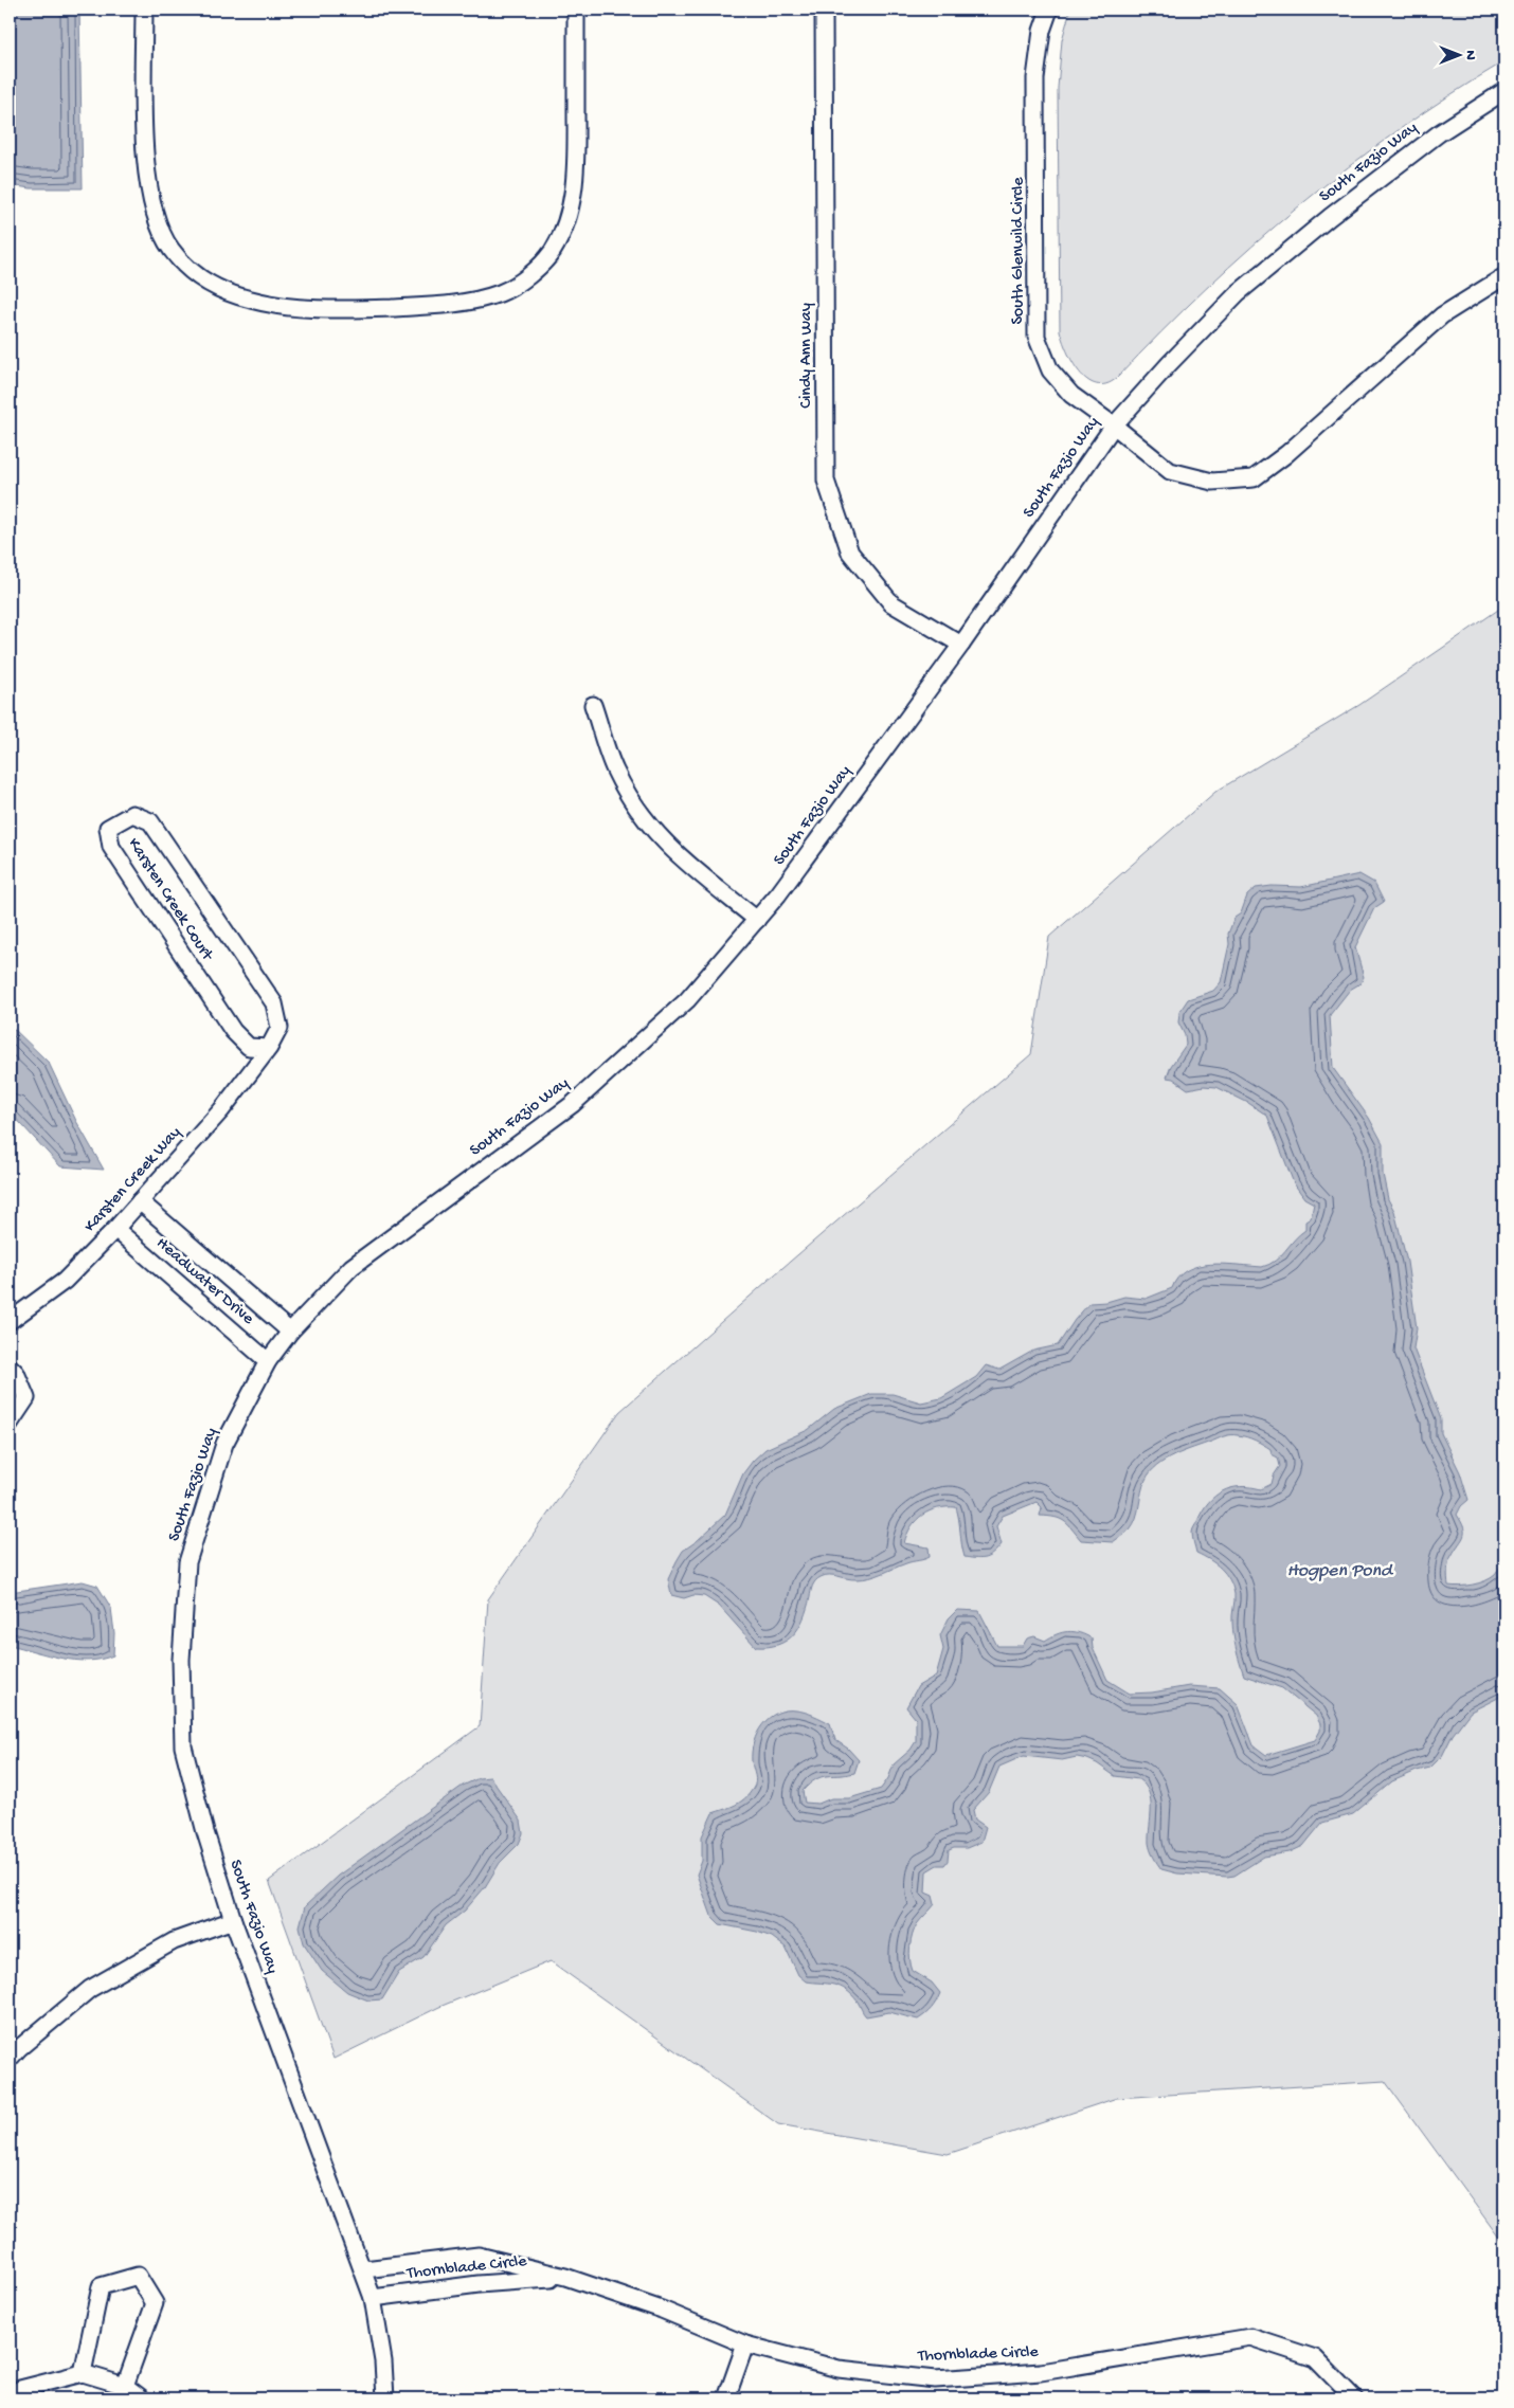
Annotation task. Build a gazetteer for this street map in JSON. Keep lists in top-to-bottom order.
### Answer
{
  "streets": {
    "street": [
      "South Fazio Way",
      "South Glenwild Circle",
      "Cindy Ann Way",
      "Karsten Creek Court",
      "Karsten Creek Way",
      "Headwater Drive",
      "Thornblade Circle"
    ]
  },
  "crossings": [
    ["South Fazio Way", "South Glenwild Circle"],
    ["South Fazio Way", "Cindy Ann Way"],
    ["South Fazio Way", "Headwater Drive"],
    ["South Fazio Way", "Thornblade Circle"],
    ["Karsten Creek Court", "Karsten Creek Way"],
    ["Karsten Creek Way", "Headwater Drive"]
  ],
  "water": ["Hogpen Pond"],
  "north": "right"
}
